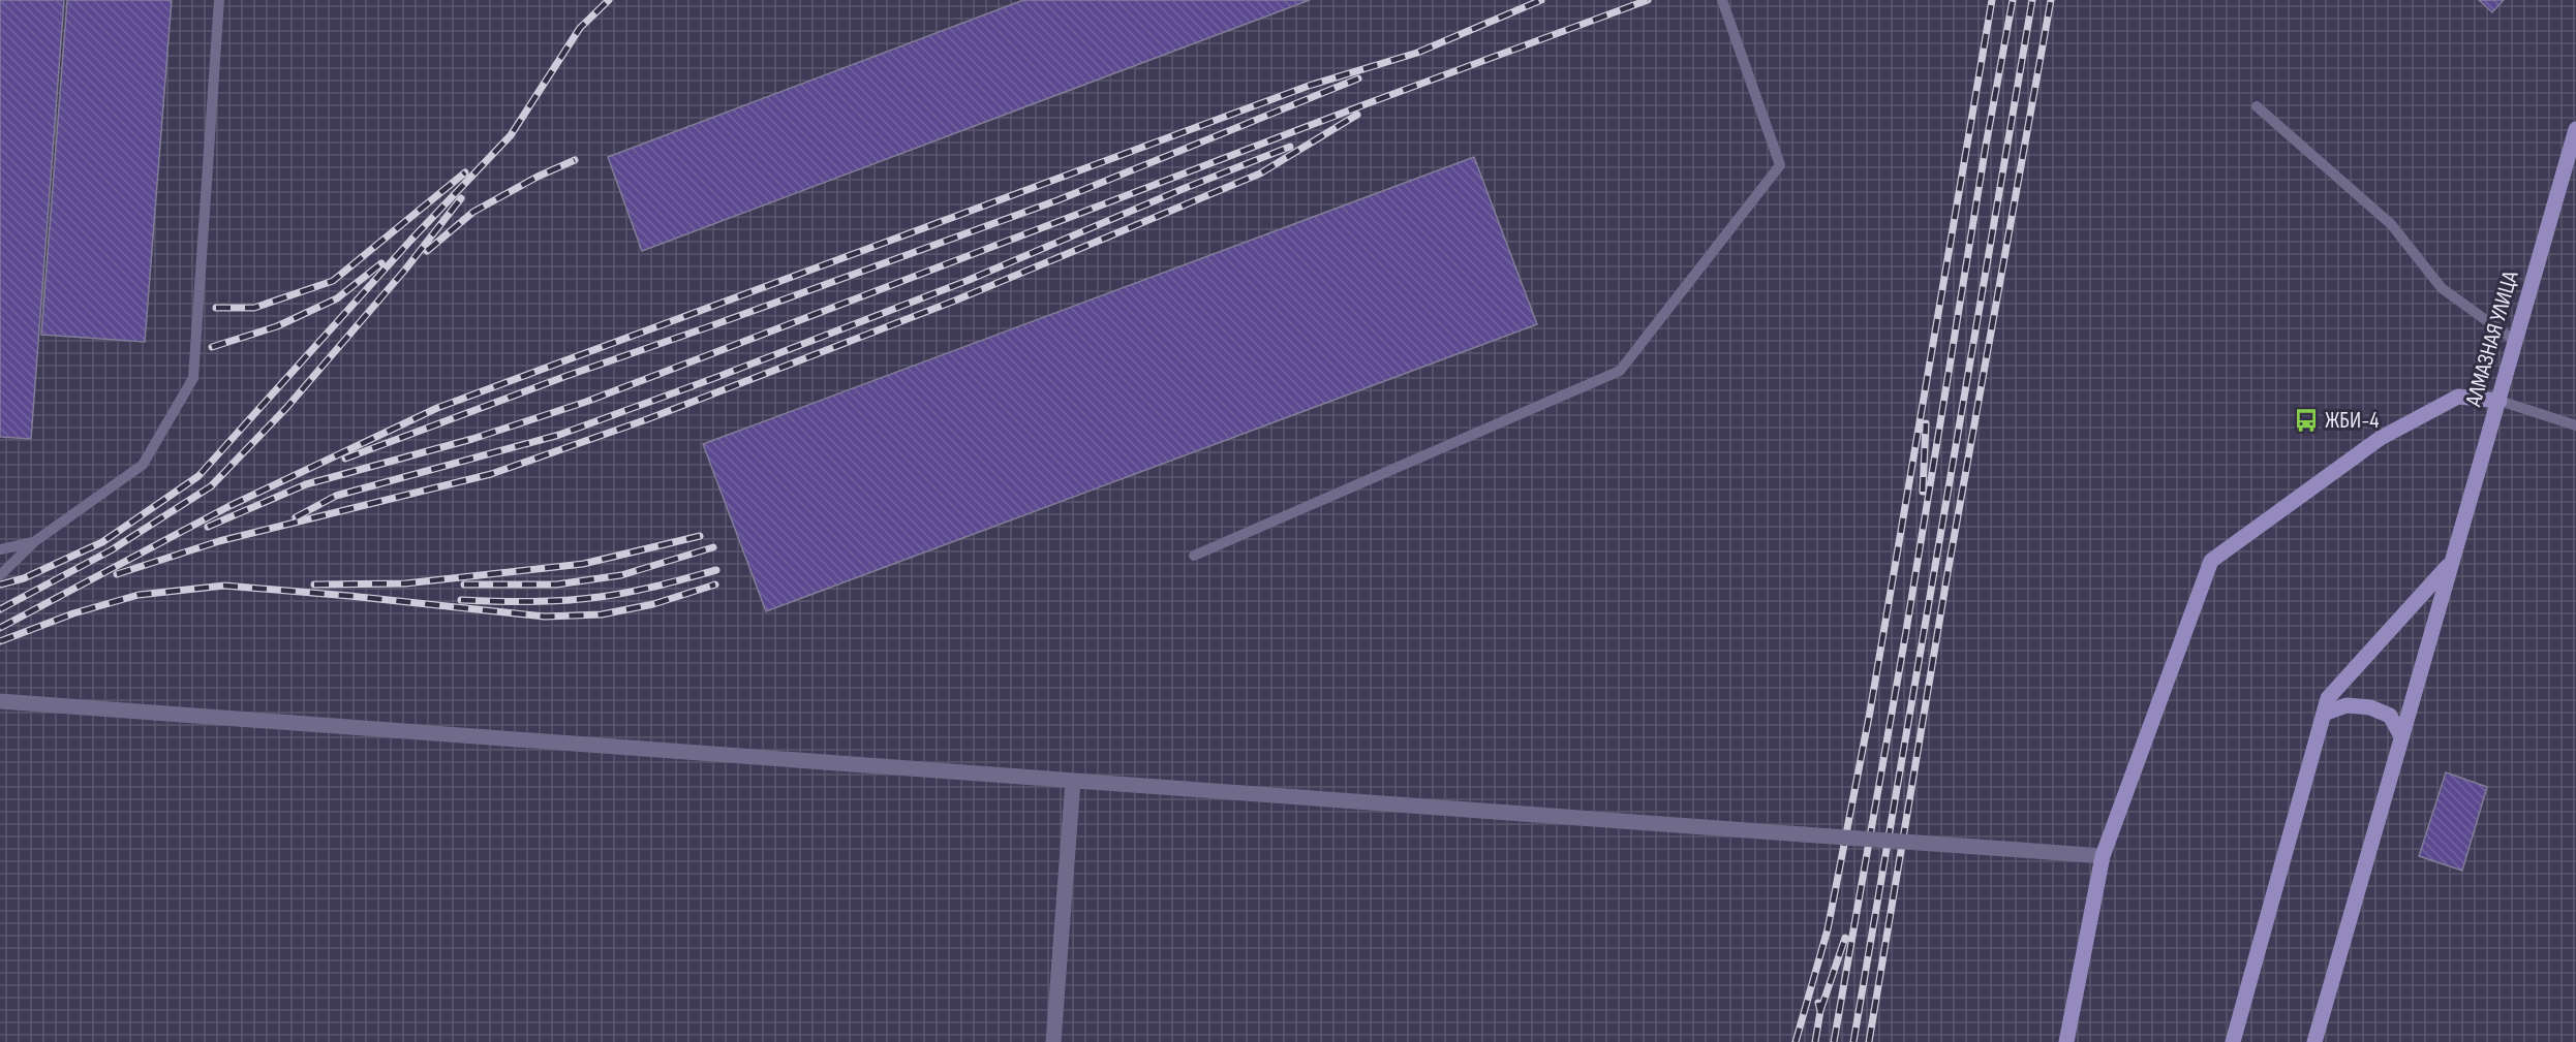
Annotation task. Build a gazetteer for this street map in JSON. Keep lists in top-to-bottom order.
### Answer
{
  "streets": {
    "street": ["АЛМАЗНАЯ УЛИЦА"]
  },
  "places": {
    "bus stop": ["ЖБИ-4"]
  }
}
